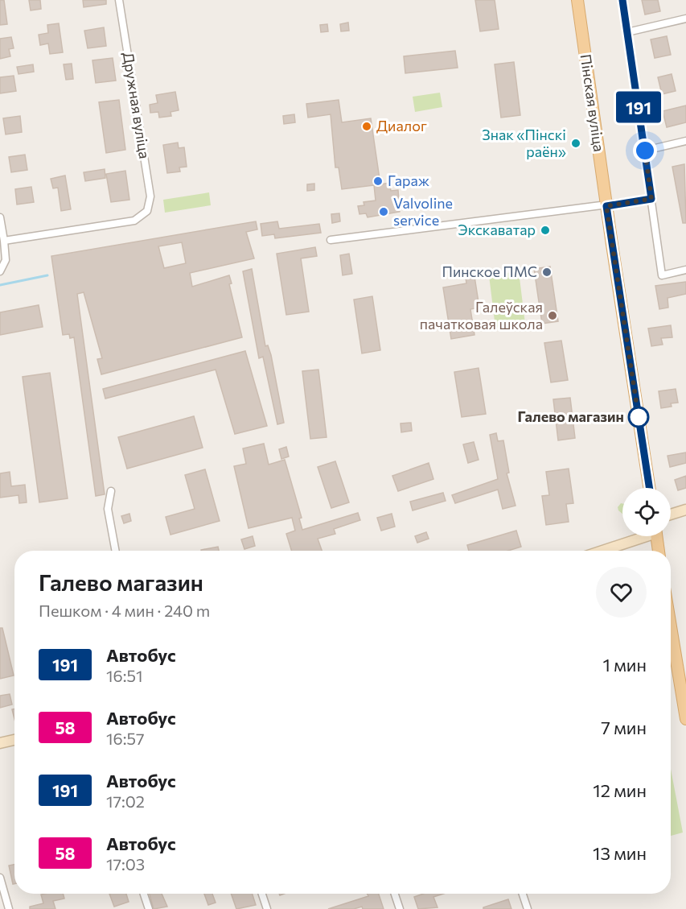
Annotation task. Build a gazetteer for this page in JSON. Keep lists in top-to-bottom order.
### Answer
{
  "streets": {
    "main road": ["Пінская вуліца"],
    "street": ["Дружная вуліца"]
  },
  "places": [
    "Диалог",
    "Знак «Пінскі раён»",
    "Гараж",
    "Valvoline service",
    "Экскаватар",
    "Пинское ПМС",
    "Галеўская пачатковая школа",
    "Галево магазин"
  ],
  "lines": ["bus line 191"],
  "page": {
    "on_map": "191",
    "heading": ["Галево магазин", "Пешком · 4 мин · 240 m"],
    "list": [
      {
        "mark": "191",
        "name": "Автобус",
        "note": "16:51",
        "value": "1 мин"
      },
      {
        "mark": "58",
        "name": "Автобус",
        "note": "16:57",
        "value": "7 мин"
      },
      {
        "mark": "191",
        "name": "Автобус",
        "note": "17:02",
        "value": "12 мин"
      },
      {
        "mark": "58",
        "name": "Автобус",
        "note": "17:03",
        "value": "13 мин"
      }
    ]
  }
}
